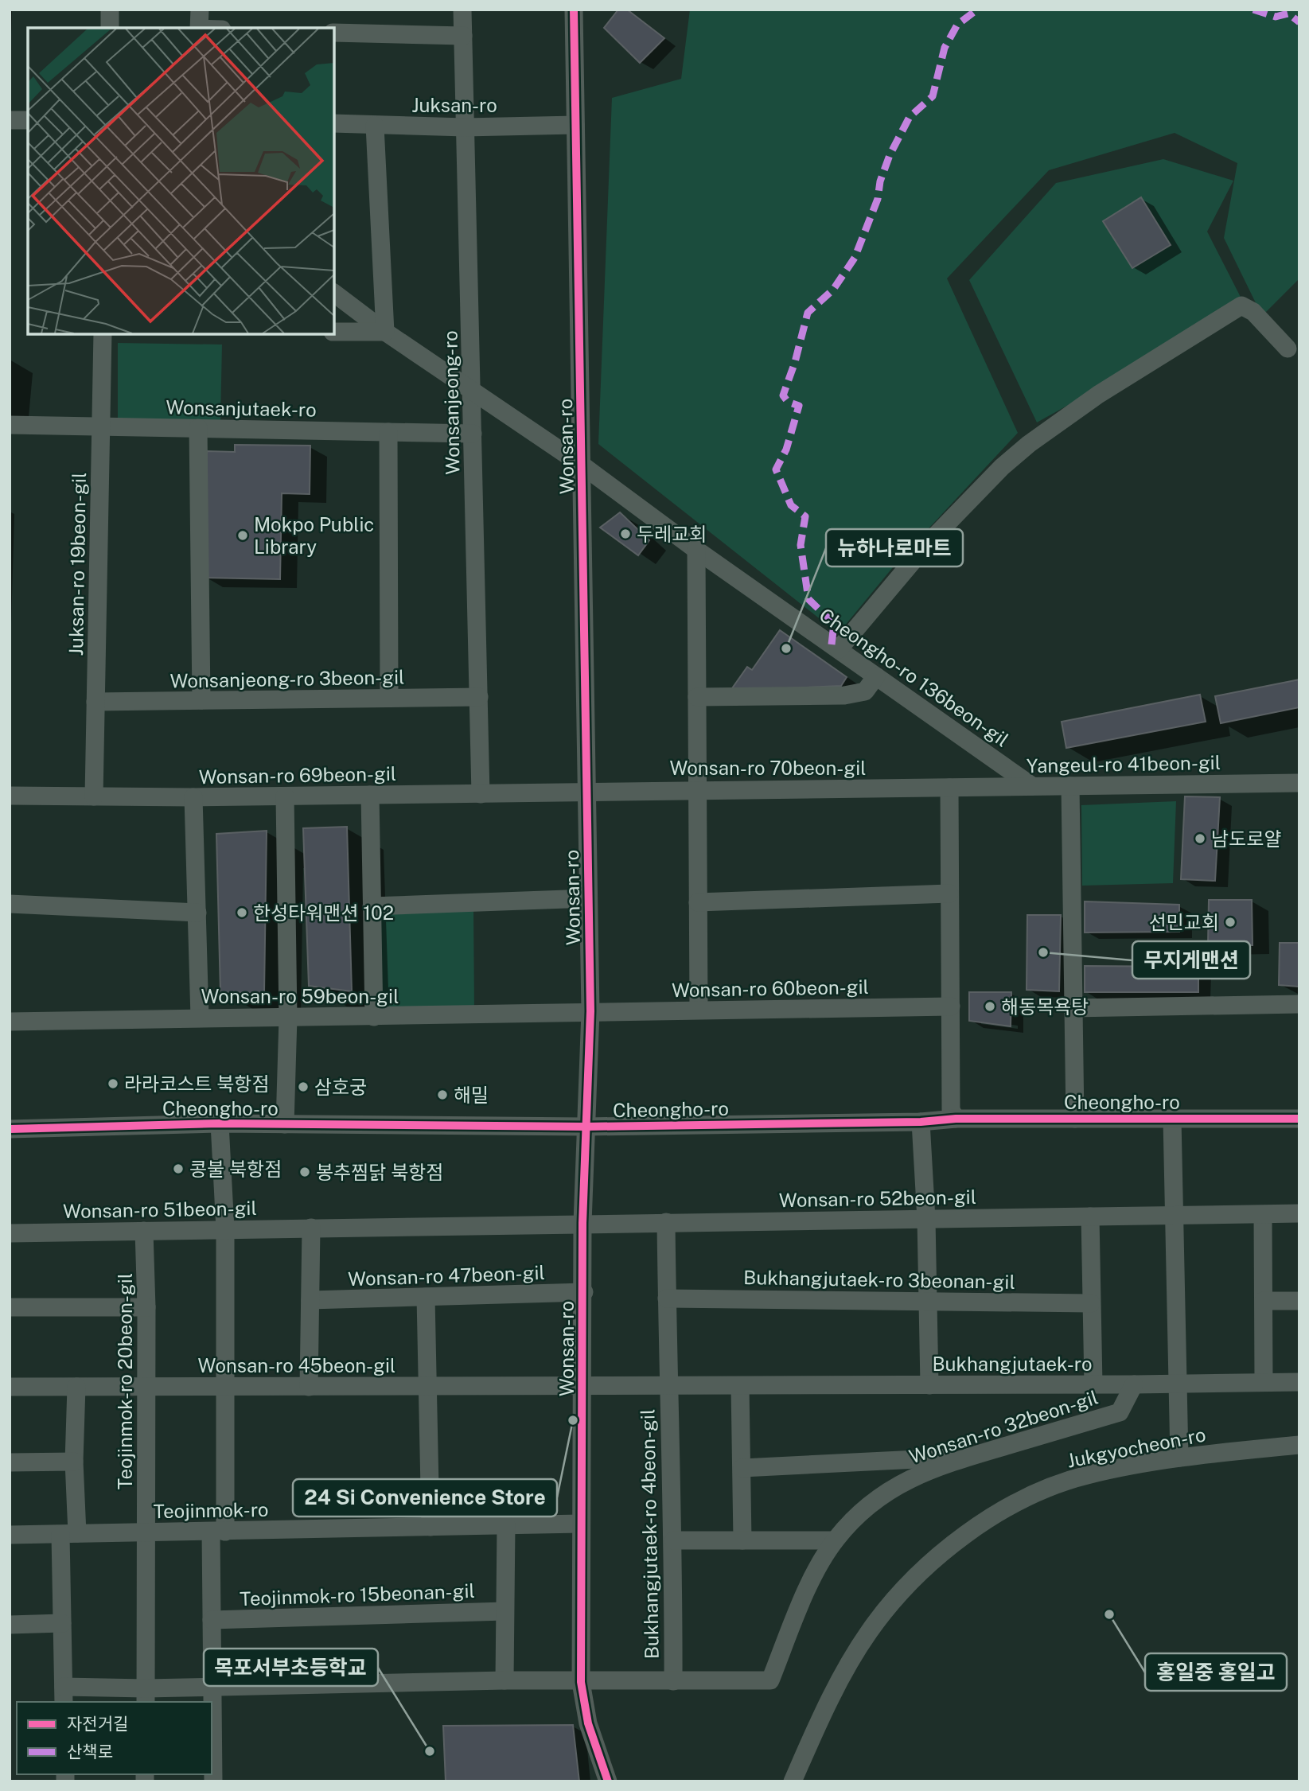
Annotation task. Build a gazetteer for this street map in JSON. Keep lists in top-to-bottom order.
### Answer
{
  "streets": {
    "street": [
      "Juksan-ro",
      "Wonsanjeong-ro",
      "Wonsanjutaek-ro",
      "Wonsan-ro",
      "Juksan-ro 19beon-gil",
      "Cheongho-ro 136beon-gil",
      "Wonsanjeong-ro 3beon-gil",
      "Yangeul-ro 41beon-gil",
      "Wonsan-ro 70beon-gil",
      "Wonsan-ro 69beon-gil",
      "Wonsan-ro 60beon-gil",
      "Wonsan-ro 59beon-gil",
      "Cheongho-ro",
      "Wonsan-ro 52beon-gil",
      "Wonsan-ro 51beon-gil",
      "Wonsan-ro 47beon-gil",
      "Bukhangjutaek-ro 3beonan-gil",
      "Bukhangjutaek-ro",
      "Wonsan-ro 45beon-gil",
      "Teojinmok-ro 20beon-gil",
      "Wonsan-ro 32beon-gil",
      "Jukgyocheon-ro",
      "Teojinmok-ro",
      "Bukhangjutaek-ro 4beon-gil",
      "Teojinmok-ro 15beonan-gil"
    ]
  },
  "crossings": [
    ["Juksan-ro", "Wonsanjeong-ro"],
    ["Juksan-ro", "Wonsan-ro"],
    ["Wonsanjeong-ro", "Wonsanjutaek-ro"],
    ["Wonsanjeong-ro", "Cheongho-ro 136beon-gil"],
    ["Wonsanjeong-ro", "Wonsanjeong-ro 3beon-gil"],
    ["Wonsanjeong-ro", "Wonsan-ro 69beon-gil"],
    ["Wonsanjutaek-ro", "Juksan-ro 19beon-gil"],
    ["Wonsan-ro", "Cheongho-ro 136beon-gil"],
    ["Wonsan-ro", "Wonsan-ro 70beon-gil"],
    ["Wonsan-ro", "Wonsan-ro 69beon-gil"],
    ["Wonsan-ro", "Wonsan-ro 60beon-gil"],
    ["Wonsan-ro", "Wonsan-ro 59beon-gil"],
    ["Wonsan-ro", "Cheongho-ro"],
    ["Wonsan-ro", "Wonsan-ro 52beon-gil"],
    ["Wonsan-ro", "Wonsan-ro 51beon-gil"],
    ["Wonsan-ro", "Wonsan-ro 47beon-gil"],
    ["Wonsan-ro", "Bukhangjutaek-ro"],
    ["Wonsan-ro", "Wonsan-ro 45beon-gil"],
    ["Wonsan-ro", "Wonsan-ro 32beon-gil"],
    ["Wonsan-ro", "Teojinmok-ro"],
    ["Juksan-ro 19beon-gil", "Wonsanjeong-ro 3beon-gil"],
    ["Juksan-ro 19beon-gil", "Wonsan-ro 69beon-gil"],
    ["Cheongho-ro 136beon-gil", "Yangeul-ro 41beon-gil"],
    ["Yangeul-ro 41beon-gil", "Wonsan-ro 70beon-gil"],
    ["Wonsan-ro 70beon-gil", "Wonsan-ro 69beon-gil"],
    ["Wonsan-ro 60beon-gil", "Wonsan-ro 59beon-gil"],
    ["Wonsan-ro 52beon-gil", "Wonsan-ro 51beon-gil"],
    ["Wonsan-ro 52beon-gil", "Bukhangjutaek-ro 4beon-gil"],
    ["Wonsan-ro 51beon-gil", "Teojinmok-ro 20beon-gil"],
    ["Bukhangjutaek-ro 3beonan-gil", "Bukhangjutaek-ro 4beon-gil"],
    ["Bukhangjutaek-ro", "Wonsan-ro 45beon-gil"],
    ["Bukhangjutaek-ro", "Wonsan-ro 32beon-gil"],
    ["Bukhangjutaek-ro", "Bukhangjutaek-ro 4beon-gil"],
    ["Wonsan-ro 45beon-gil", "Teojinmok-ro 20beon-gil"],
    ["Teojinmok-ro 20beon-gil", "Wonsan-ro 32beon-gil"],
    ["Teojinmok-ro 20beon-gil", "Teojinmok-ro"],
    ["Wonsan-ro 32beon-gil", "Bukhangjutaek-ro 4beon-gil"]
  ],
  "places": [
    "두레교회",
    "Mokpo Public Library",
    "뉴하나로마트",
    "남도로얄",
    "한성타워맨션 102",
    "선민교회",
    "무지게맨션",
    "해동목욕탕",
    "라라코스트 북항점",
    "삼호궁",
    "해밀",
    "콩불 북항점",
    "봉추찜닭 북항점",
    "24 Si Convenience Store",
    "홍일중 홍일고",
    "목포서부초등학교"
  ],
  "legend": ["자전거길", "산책로"]
}
